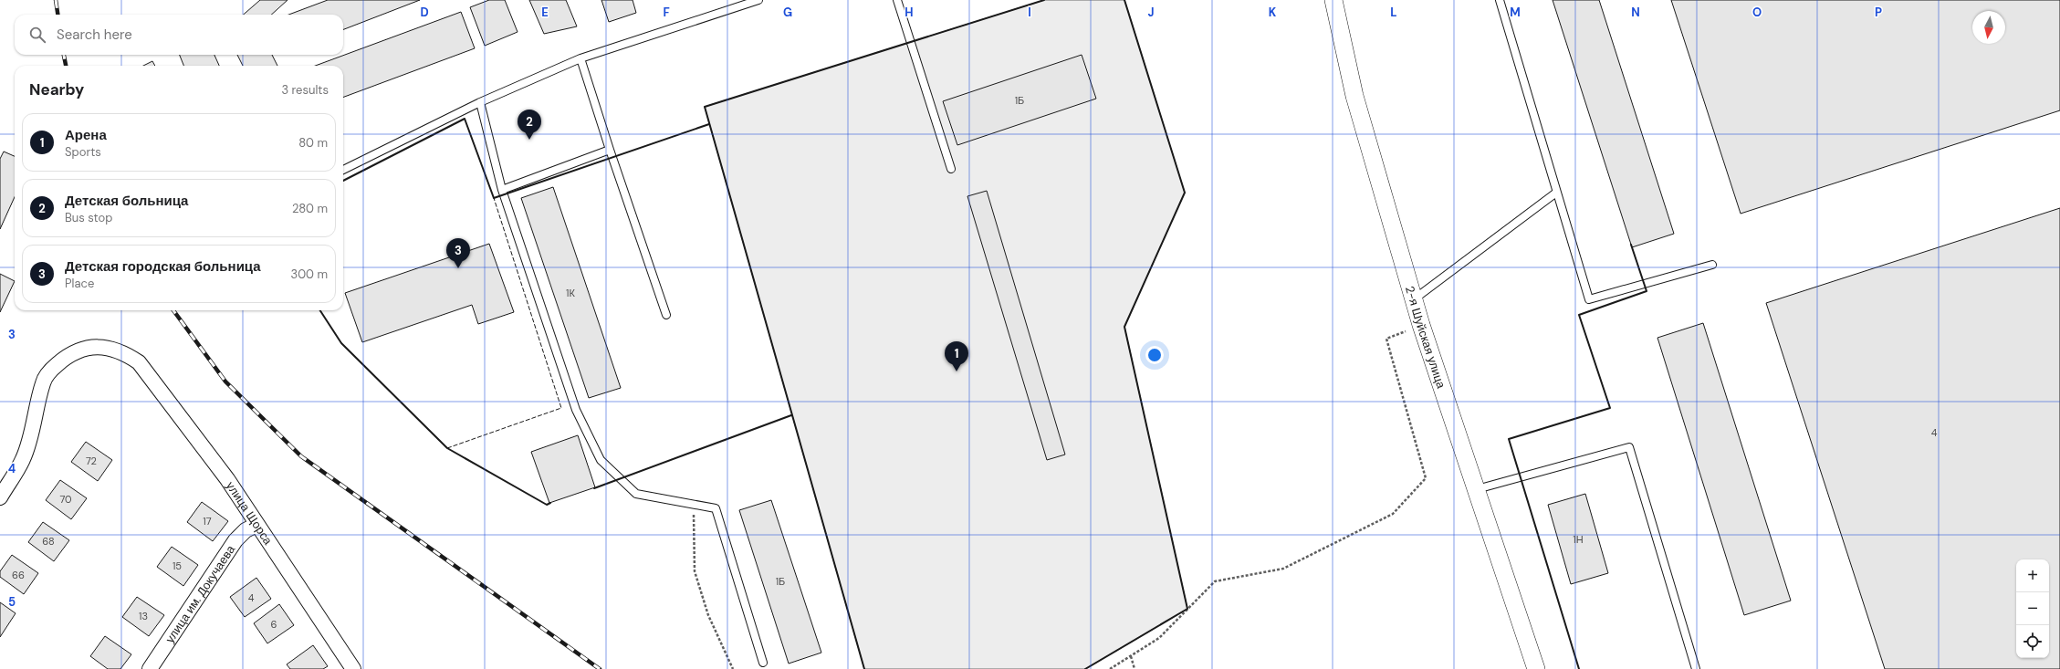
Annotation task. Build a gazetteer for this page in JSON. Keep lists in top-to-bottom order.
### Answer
{
  "streets": {
    "street": ["2-я Шуйская улица", "улица Щорса", "улица им. Докучаева"]
  },
  "crossings": [
    ["улица Щорса", "улица им. Докучаева"]
  ],
  "house_numbers": [
    "1Б",
    "1К",
    "4",
    "72",
    "70",
    "17",
    "1Н",
    "68",
    "15",
    "66",
    "1Б",
    "4",
    "13",
    "6"
  ],
  "north": "bottom",
  "page": {
    "search": "Search here",
    "heading": ["Nearby", "3 results"],
    "pins": ["2", "3", "1"],
    "list": [
      {
        "mark": "1",
        "name": "Арена",
        "note": "Sports",
        "value": "80 m"
      },
      {
        "mark": "2",
        "name": "Детская больница",
        "note": "Bus stop",
        "value": "280 m"
      },
      {
        "mark": "3",
        "name": "Детская городская больница",
        "note": "Place",
        "value": "300 m"
      }
    ],
    "map_buttons": ["+", "−"]
  },
  "grid": {
    "columns": [
      "D",
      "E",
      "F",
      "G",
      "H",
      "I",
      "J",
      "K",
      "L",
      "M",
      "N",
      "O",
      "P"
    ],
    "rows": ["3", "4", "5"]
  }
}
